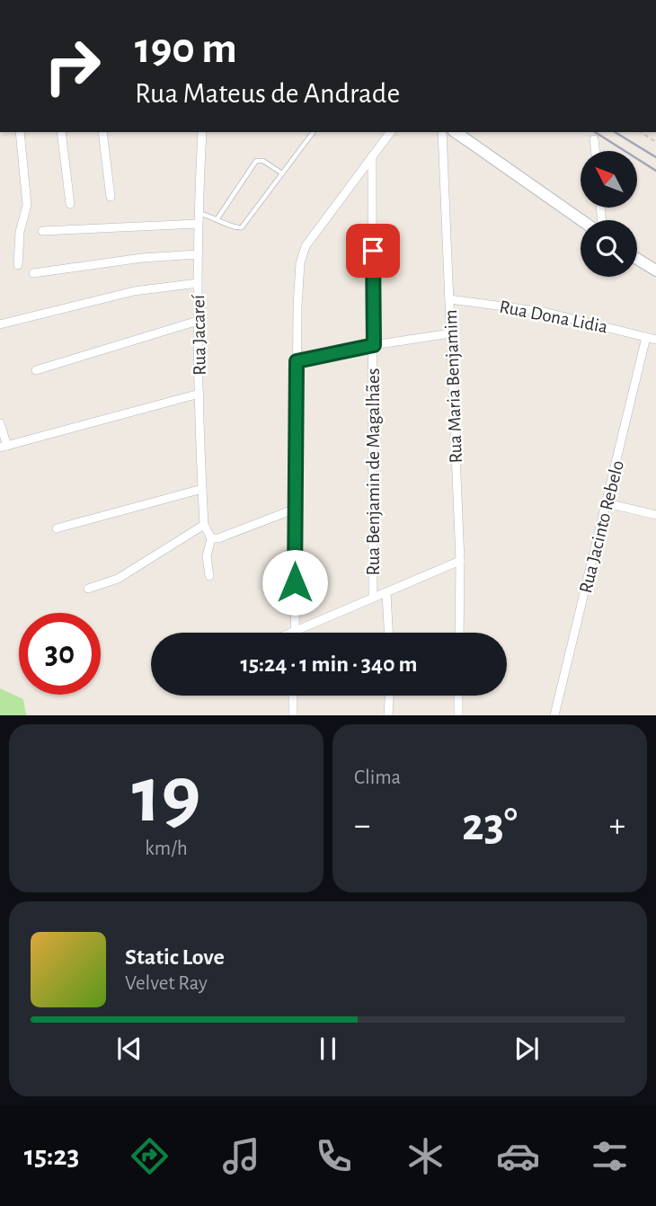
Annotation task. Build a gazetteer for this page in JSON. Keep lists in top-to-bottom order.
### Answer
{
  "streets": {
    "street": [
      "Rua Dona Lidia",
      "Rua Jacareí",
      "Rua Maria Benjamim",
      "Rua Benjamin de Magalhães",
      "Rua Jacinto Rebelo"
    ]
  },
  "crossings": [
    ["Rua Dona Lidia", "Rua Maria Benjamim"],
    ["Rua Dona Lidia", "Rua Jacinto Rebelo"]
  ],
  "north": "top left",
  "page": {
    "turn": ["190 m", "Rua Mateus de Andrade"],
    "limit": "30",
    "trip": "15:24 · 1 min · 340 m",
    "tile": [
      ["19", "km/h"],
      "Clima"
    ],
    "heat": ["−", "23°", "+"],
    "song": ["Static Love", "Velvet Ray"],
    "tabs": "15:23"
  }
}
